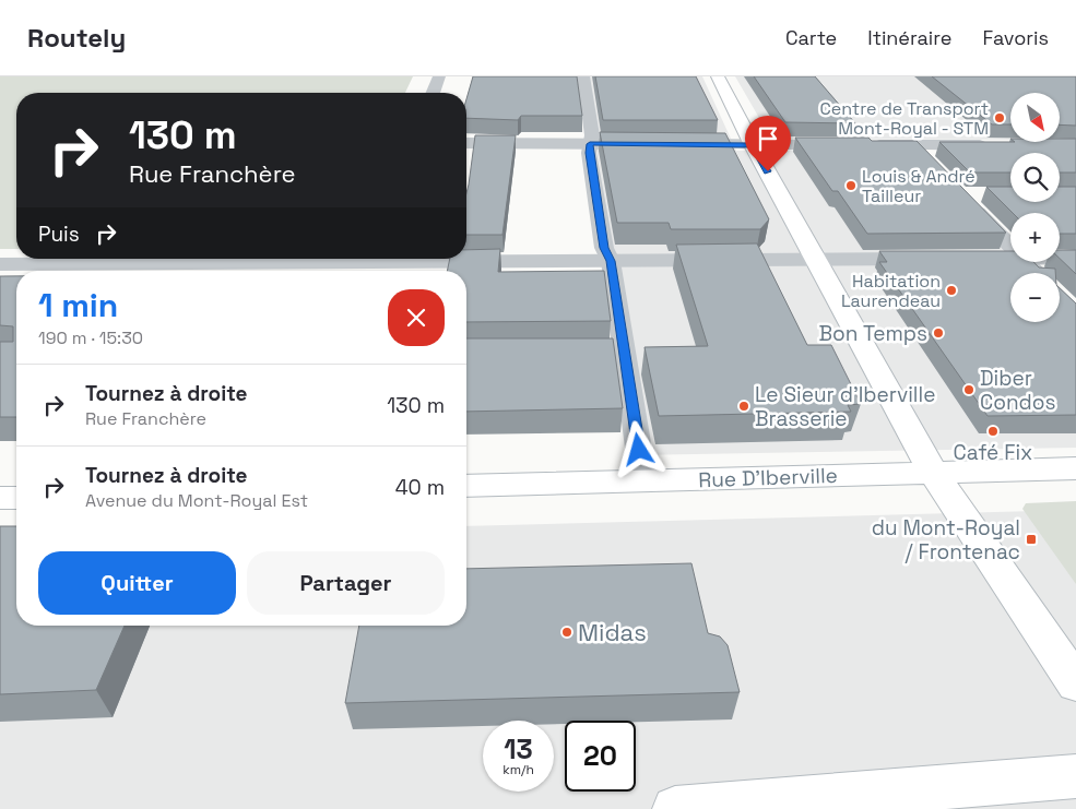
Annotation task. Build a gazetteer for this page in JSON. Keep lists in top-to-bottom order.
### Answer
{
  "streets": {
    "main road": ["Rue D'Iberville"]
  },
  "places": {
    "other": [
      "Centre de Transport Mont-Royal - STM",
      "Louis & André Tailleur",
      "Habitation Laurendeau",
      "Bon Temps",
      "Diber Condos",
      "Le Sieur d'Iberville Brasserie",
      "Café Fix",
      "Midas"
    ],
    "transit": ["du Mont-Royal / Frontenac"]
  },
  "north": "bottom right",
  "page": {
    "header": "Routely",
    "nav": ["Carte", "Itinéraire", "Favoris"],
    "map_buttons": ["+", "−"],
    "turn": ["130 m", "Rue Franchère"],
    "then": "Puis",
    "heading": ["1 min", "190 m · 15:30"],
    "list": [
      {
        "name": "Tournez à droite",
        "note": "Rue Franchère",
        "value": "130 m"
      },
      {
        "name": "Tournez à droite",
        "note": "Avenue du Mont-Royal Est",
        "value": "40 m"
      }
    ],
    "buttons": ["Quitter", "Partager"],
    "speed": "13 km/h",
    "limit": "20"
  }
}
